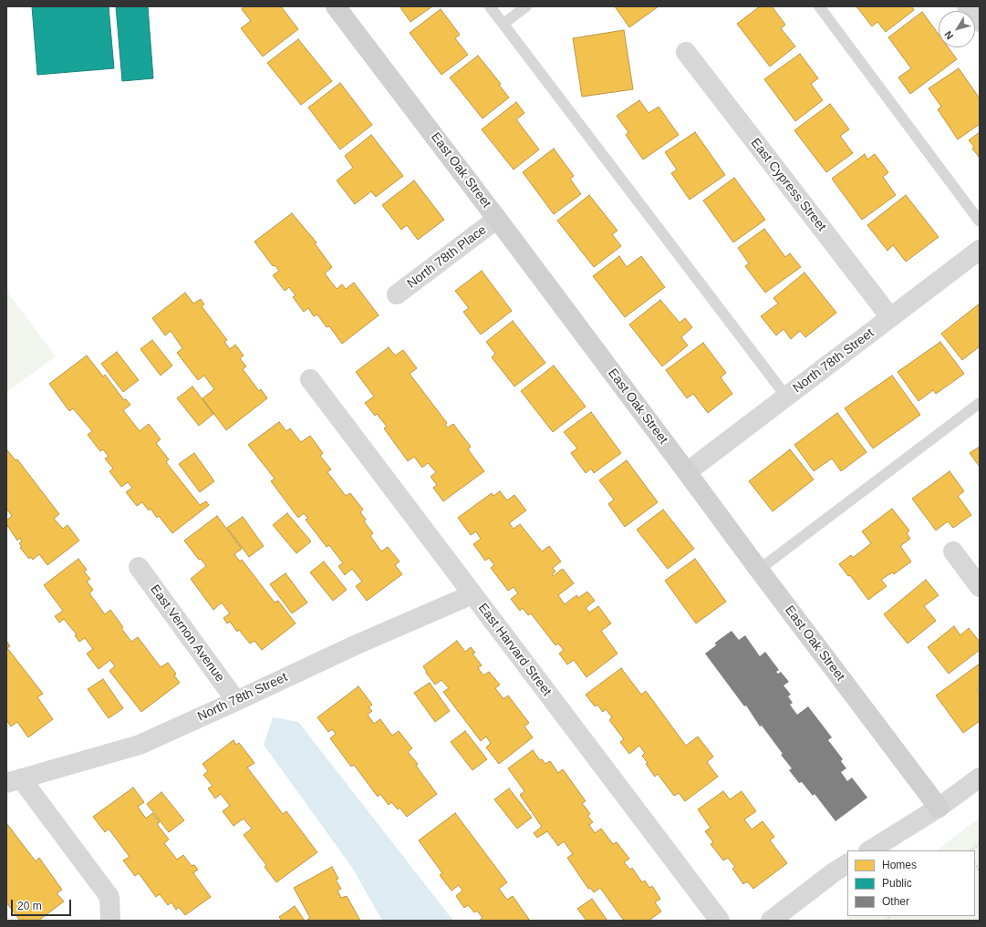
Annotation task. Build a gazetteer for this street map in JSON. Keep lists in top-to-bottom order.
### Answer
{
  "streets": {
    "street": [
      "East Oak Street",
      "East Cypress Street",
      "North 78th Place",
      "North 78th Street",
      "East Vernon Avenue",
      "East Harvard Street"
    ]
  },
  "crossings": [
    ["East Oak Street", "North 78th Place"],
    ["East Oak Street", "North 78th Street"],
    ["East Cypress Street", "North 78th Street"],
    ["North 78th Street", "East Vernon Avenue"],
    ["North 78th Street", "East Harvard Street"]
  ],
  "legend": ["Homes", "Public", "Other"],
  "scale_bar": "20 m",
  "north": "bottom left"
}
